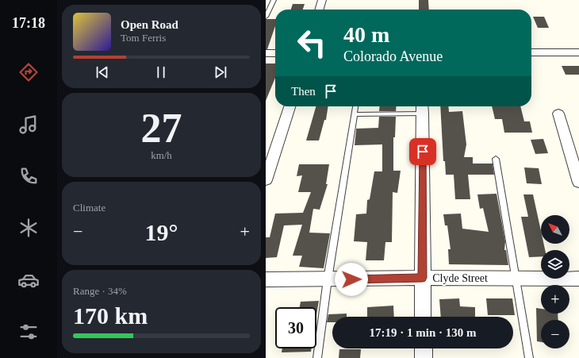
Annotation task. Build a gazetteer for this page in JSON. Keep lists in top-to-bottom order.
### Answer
{
  "streets": {
    "street": ["Clyde Street"]
  },
  "north": "top left",
  "page": {
    "tabs": "17:18",
    "turn": ["40 m", "Colorado Avenue"],
    "song": ["Open Road", "Tom Ferris"],
    "then": "Then",
    "tile": [
      ["27", "km/h"],
      "Climate",
      ["Range · 34%", "170 km"]
    ],
    "map_buttons": ["+", "−"],
    "heat": ["−", "19°", "+"],
    "limit": "30",
    "trip": "17:19 · 1 min · 130 m"
  }
}
